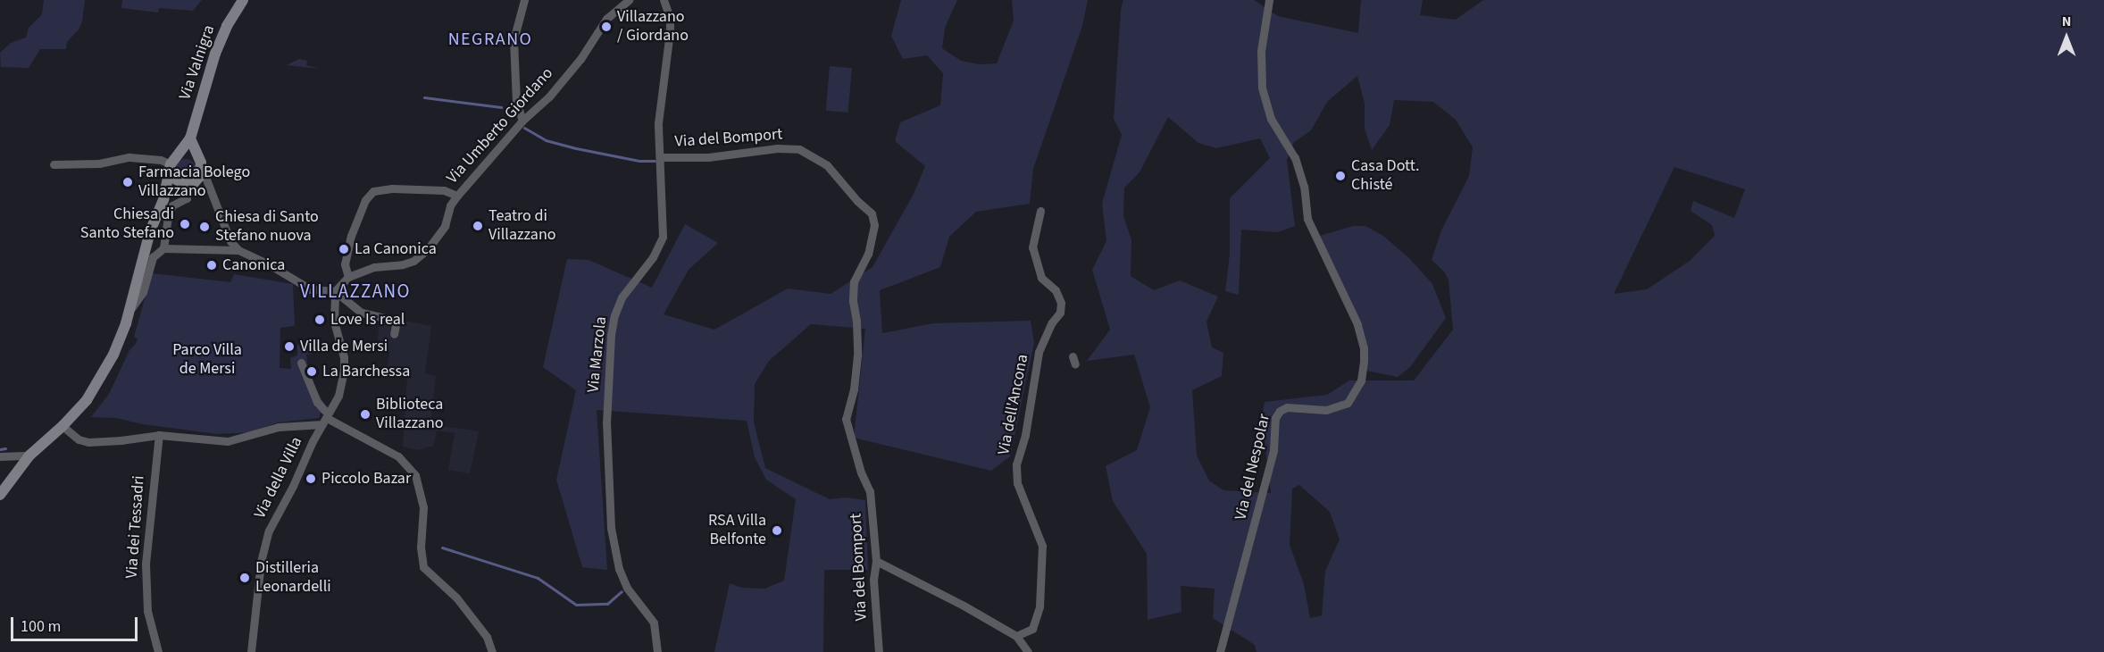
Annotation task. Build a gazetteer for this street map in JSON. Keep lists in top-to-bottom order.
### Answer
{
  "streets": {
    "main road": ["Via Valnigra"],
    "street": [
      "Via Umberto Giordano",
      "Via del Bomport",
      "Via Marzola",
      "Via dell'Ancona",
      "Via del Nespolar",
      "Via della Villa",
      "Via dei Tessadri"
    ]
  },
  "crossings": [
    ["Via del Bomport", "Via Marzola"]
  ],
  "districts": ["NEGRANO", "VILLAZZANO"],
  "parks": ["Parco Villa de Mersi"],
  "places": [
    "Villazzano / Giordano",
    "Casa Dott. Chisté",
    "Farmacia Bolego Villazzano",
    "Chiesa di Santo Stefano",
    "Teatro di Villazzano",
    "Chiesa di Santo Stefano nuova",
    "La Canonica",
    "Canonica",
    "Love Is real",
    "Villa de Mersi",
    "La Barchessa",
    "Biblioteca Villazzano",
    "Piccolo Bazar",
    "RSA Villa Belfonte",
    "Distilleria Leonardelli"
  ],
  "scale_bar": "100 m",
  "north": "top"
}
